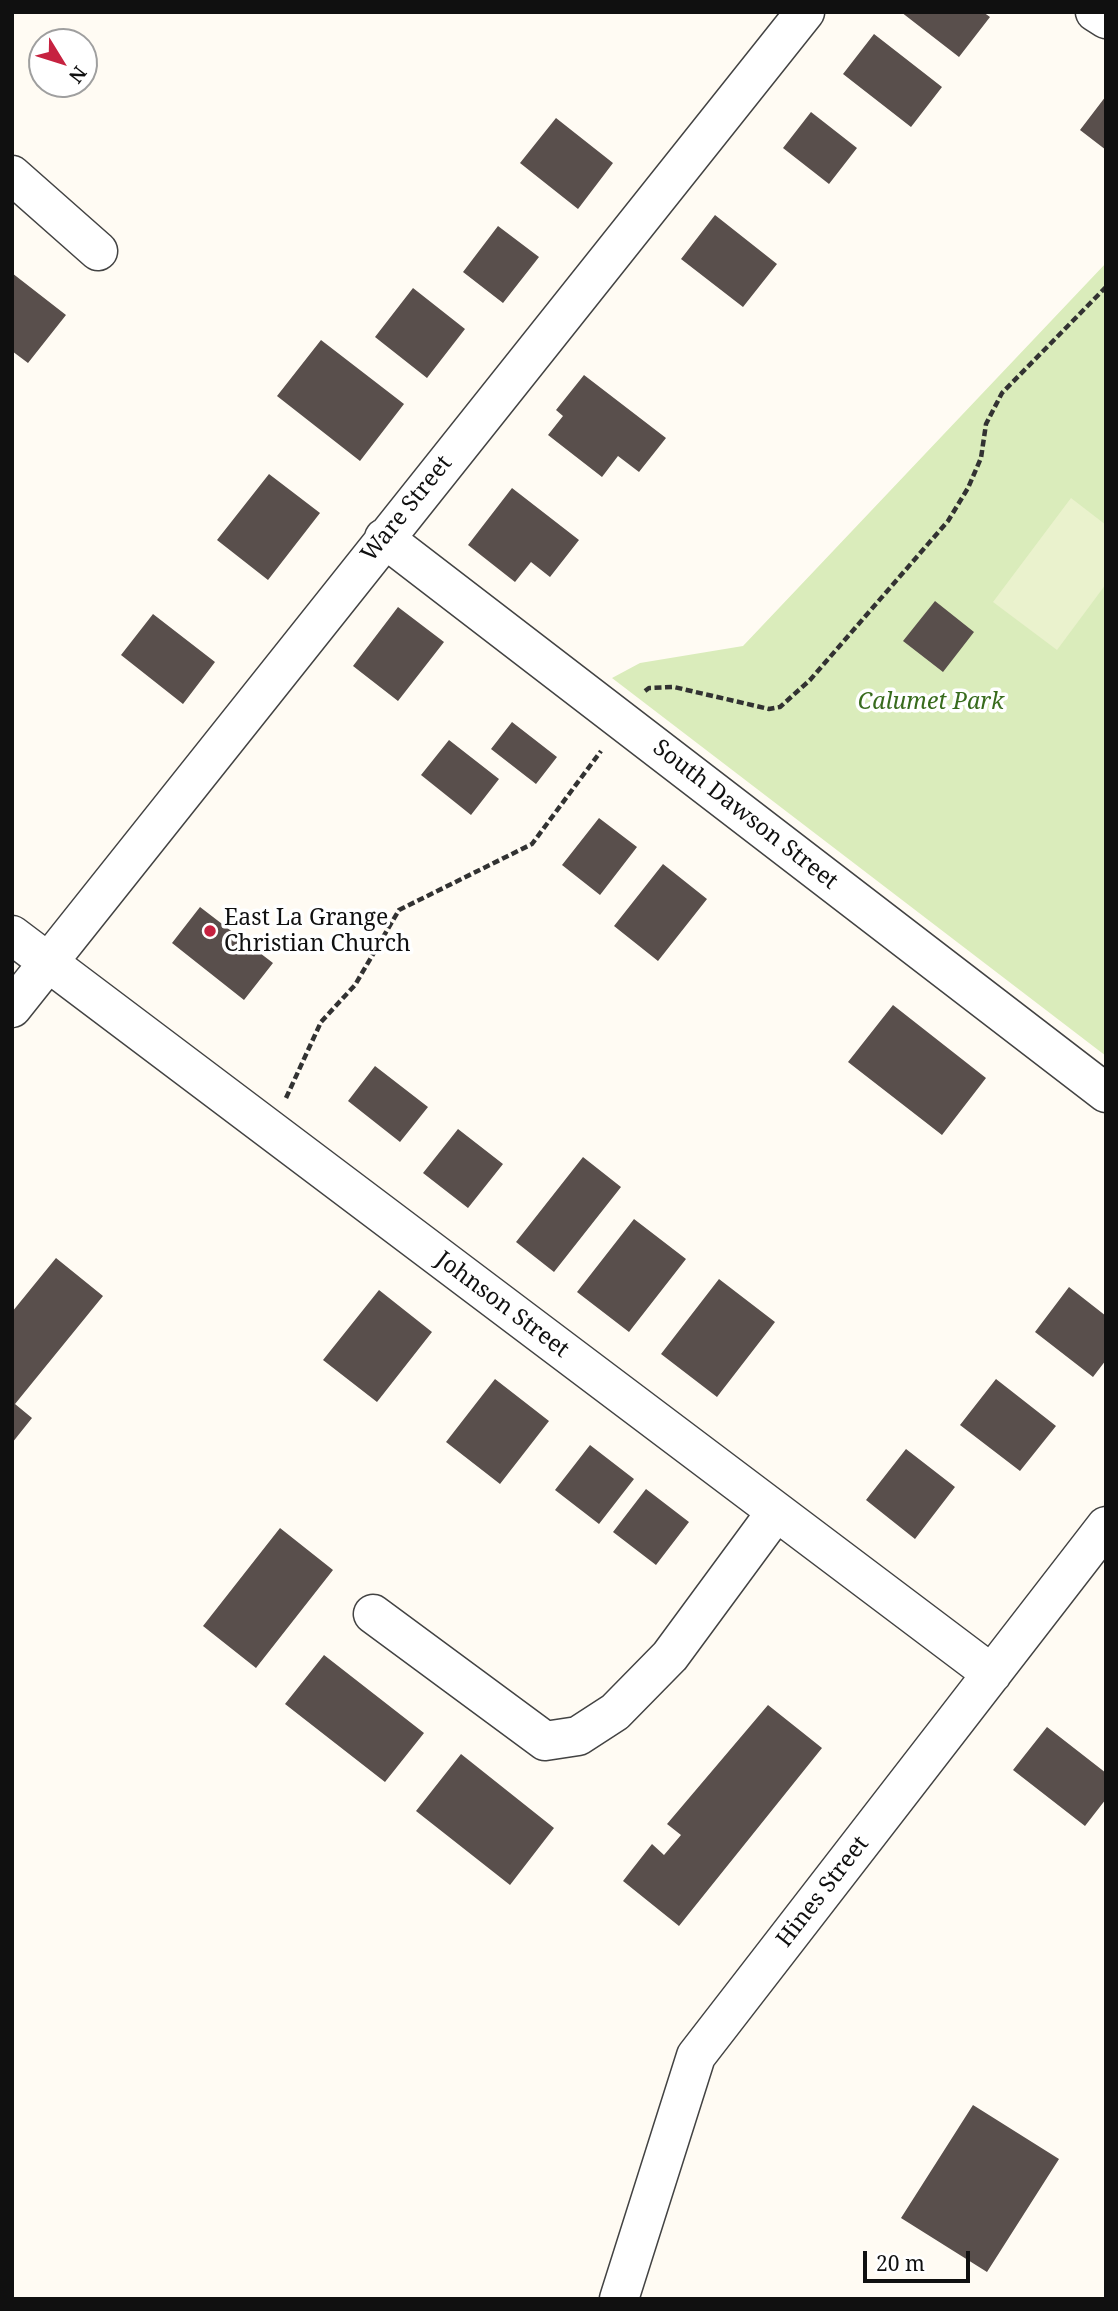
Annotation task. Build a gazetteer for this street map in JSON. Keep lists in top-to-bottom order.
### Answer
{
  "streets": {
    "street": [
      "Ware Street",
      "South Dawson Street",
      "Johnson Street",
      "Hines Street"
    ]
  },
  "crossings": [
    ["Ware Street", "South Dawson Street"],
    ["Ware Street", "Johnson Street"],
    ["Johnson Street", "Hines Street"]
  ],
  "parks": ["Calumet Park"],
  "places": ["East La Grange Christian Church"],
  "scale_bar": "20 m",
  "north": "bottom right"
}
